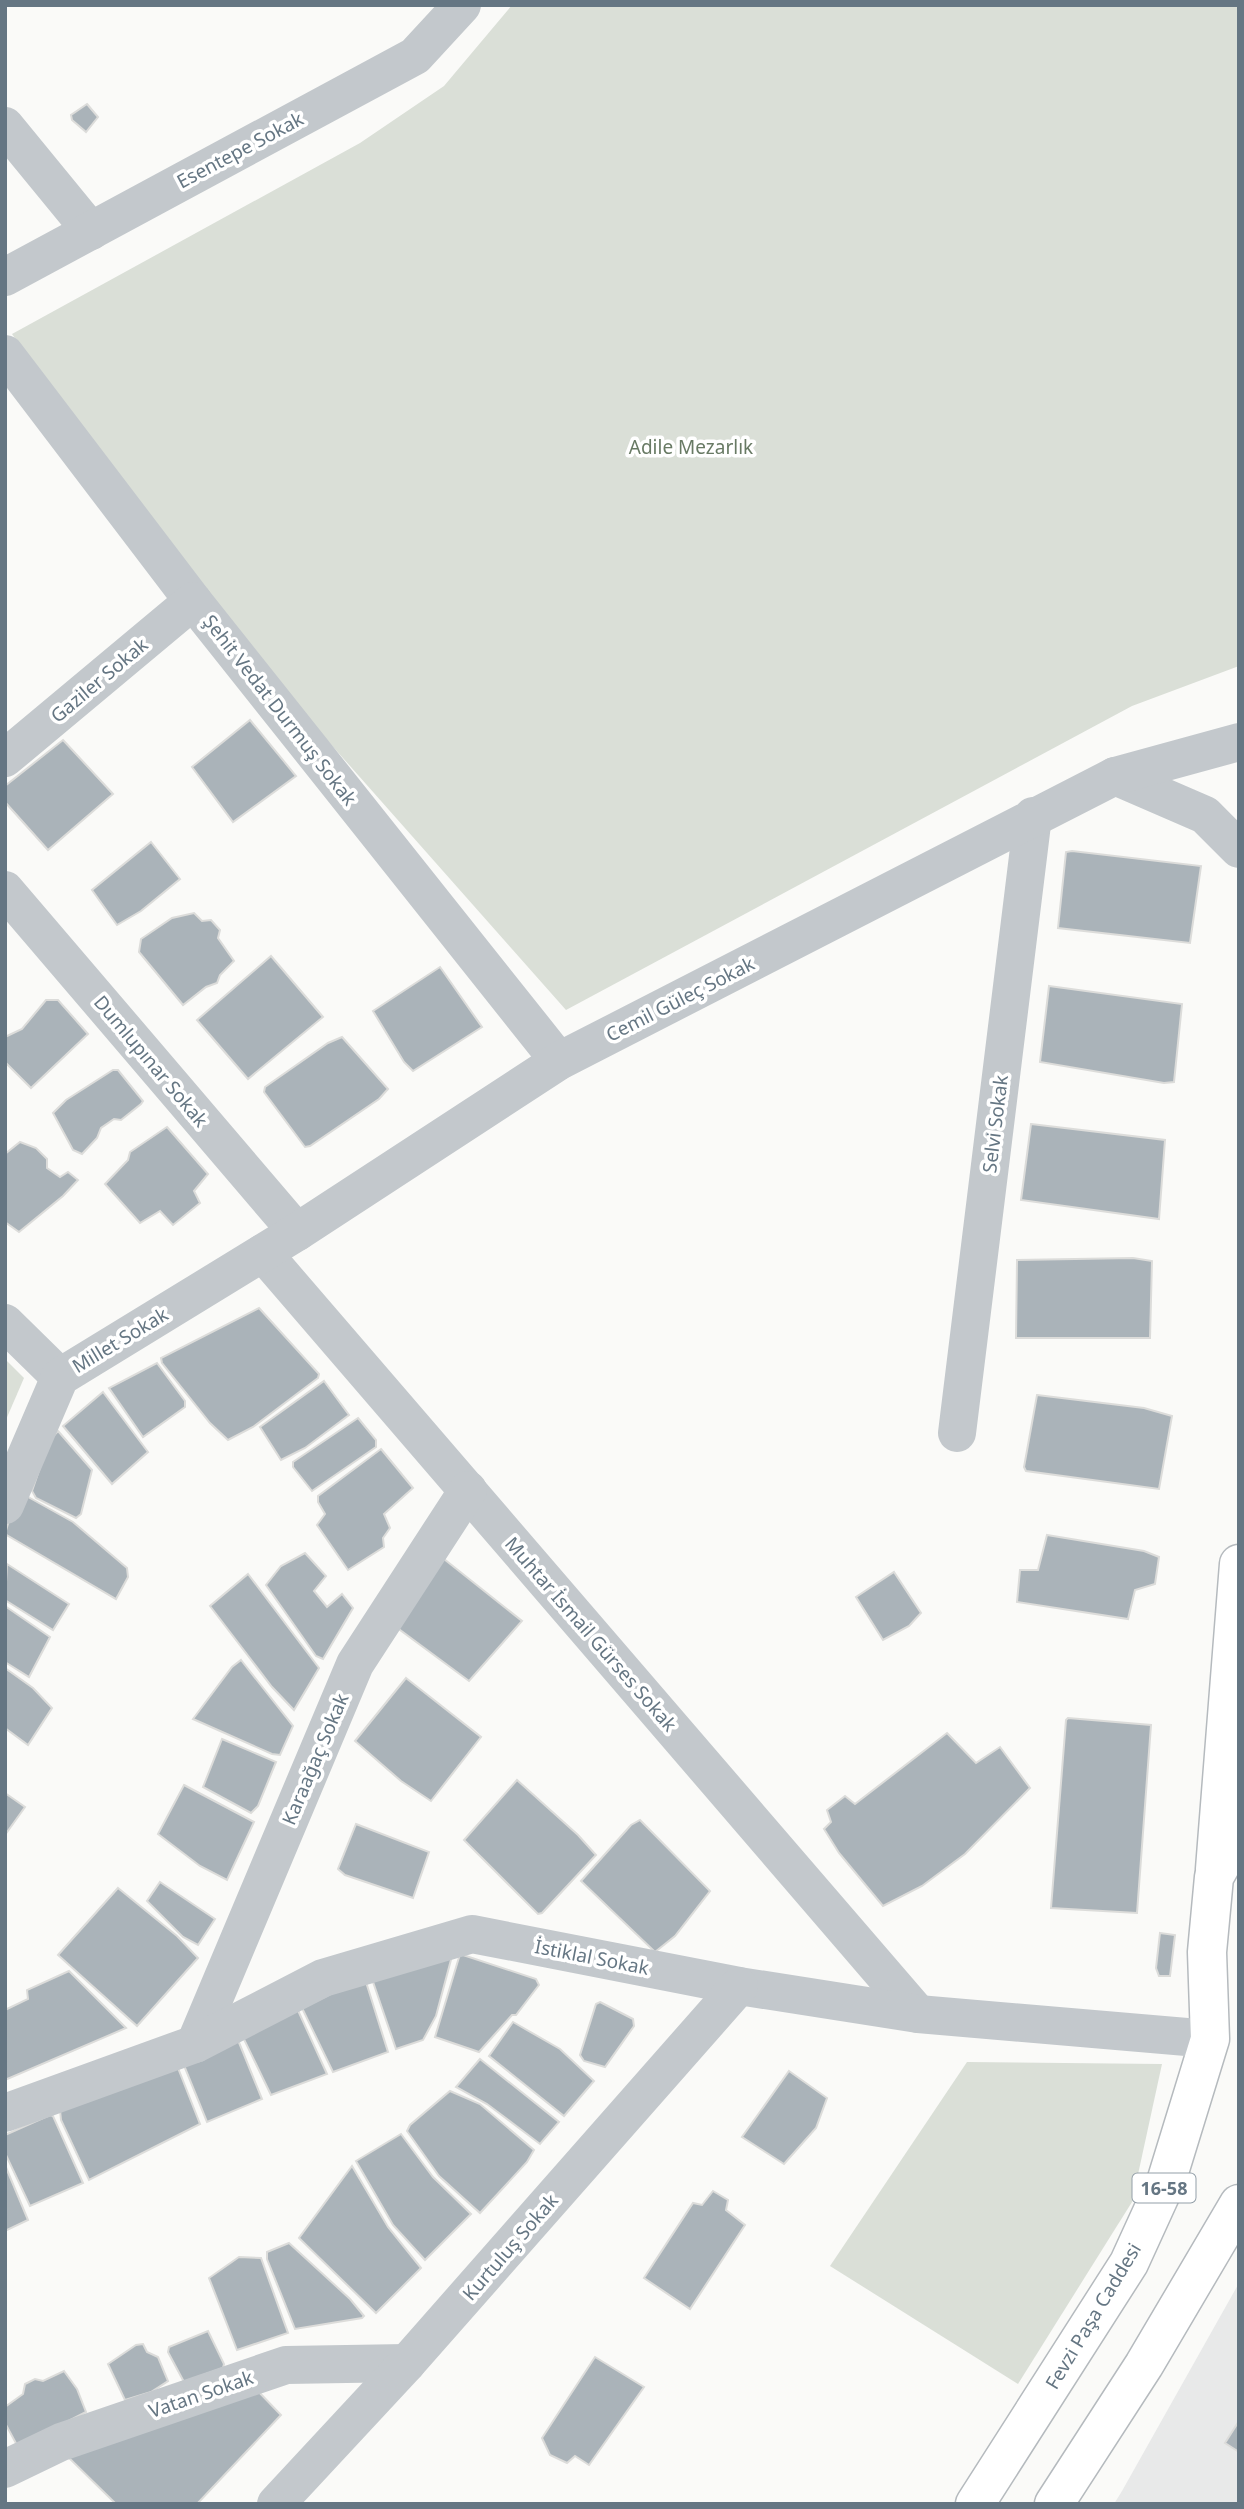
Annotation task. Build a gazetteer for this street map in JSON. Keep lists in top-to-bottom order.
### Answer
{
  "streets": {
    "main road": ["16-58", "Fevzi Paşa Caddesi"],
    "street": [
      "Esentepe Sokak",
      "Gaziler Sokak",
      "Şehit Vedat Durmuş Sokak",
      "Cemil Güleç Sokak",
      "Dumlupınar Sokak",
      "Selvi Sokak",
      "Millet Sokak",
      "Muhtar İsmail Gürses Sokak",
      "Karaağaç Sokak",
      "İstiklal Sokak",
      "Kurtuluş Sokak",
      "Vatan Sokak"
    ]
  },
  "crossings": [
    ["Gaziler Sokak", "Şehit Vedat Durmuş Sokak"],
    ["Şehit Vedat Durmuş Sokak", "Cemil Güleç Sokak"],
    ["Cemil Güleç Sokak", "Dumlupınar Sokak"],
    ["Cemil Güleç Sokak", "Selvi Sokak"],
    ["Cemil Güleç Sokak", "Millet Sokak"],
    ["Cemil Güleç Sokak", "Muhtar İsmail Gürses Sokak"],
    ["Millet Sokak", "Muhtar İsmail Gürses Sokak"],
    ["Muhtar İsmail Gürses Sokak", "Karaağaç Sokak"],
    ["Muhtar İsmail Gürses Sokak", "İstiklal Sokak"],
    ["Karaağaç Sokak", "İstiklal Sokak"],
    ["İstiklal Sokak", "Kurtuluş Sokak"],
    ["İstiklal Sokak", "Fevzi Paşa Caddesi"],
    ["Kurtuluş Sokak", "Vatan Sokak"]
  ],
  "parks": ["Adile Mezarlık"]
}
